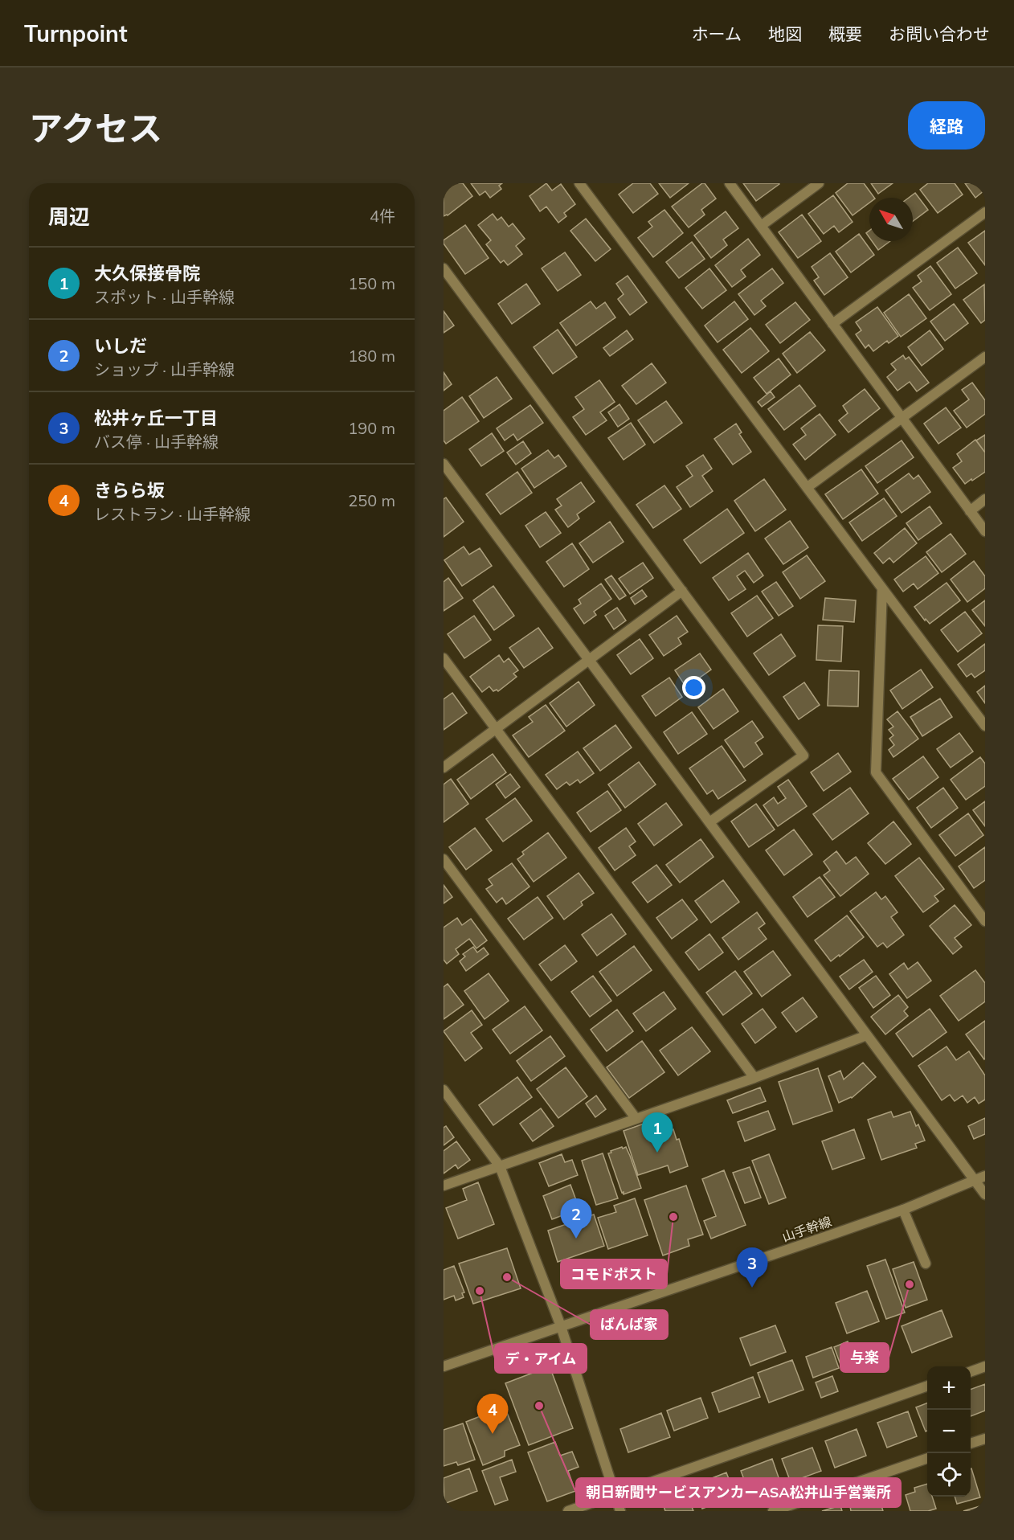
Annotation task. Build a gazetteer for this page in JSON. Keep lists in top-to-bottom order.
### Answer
{
  "streets": {
    "street": ["山手幹線"]
  },
  "places": [
    "コモドポスト",
    "ばんば家",
    "与楽",
    "デ・アイム",
    "朝日新聞サービスアンカーASA松井山手営業所"
  ],
  "north": "top left",
  "page": {
    "header": "Turnpoint",
    "nav": [
      "ホーム",
      "地図",
      "概要",
      "お問い合わせ"
    ],
    "title": "アクセス",
    "buttons": "経路",
    "heading": ["周辺", "4件"],
    "list": [
      {
        "mark": "1",
        "name": "大久保接骨院",
        "note": "スポット · 山手幹線",
        "value": "150 m"
      },
      {
        "mark": "2",
        "name": "いしだ",
        "note": "ショップ · 山手幹線",
        "value": "180 m"
      },
      {
        "mark": "3",
        "name": "松井ヶ丘一丁目",
        "note": "バス停 · 山手幹線",
        "value": "190 m"
      },
      {
        "mark": "4",
        "name": "きらら坂",
        "note": "レストラン · 山手幹線",
        "value": "250 m"
      }
    ],
    "pins": [
      "1",
      "2",
      "3",
      "4"
    ],
    "map_buttons": ["+", "−"]
  }
}
